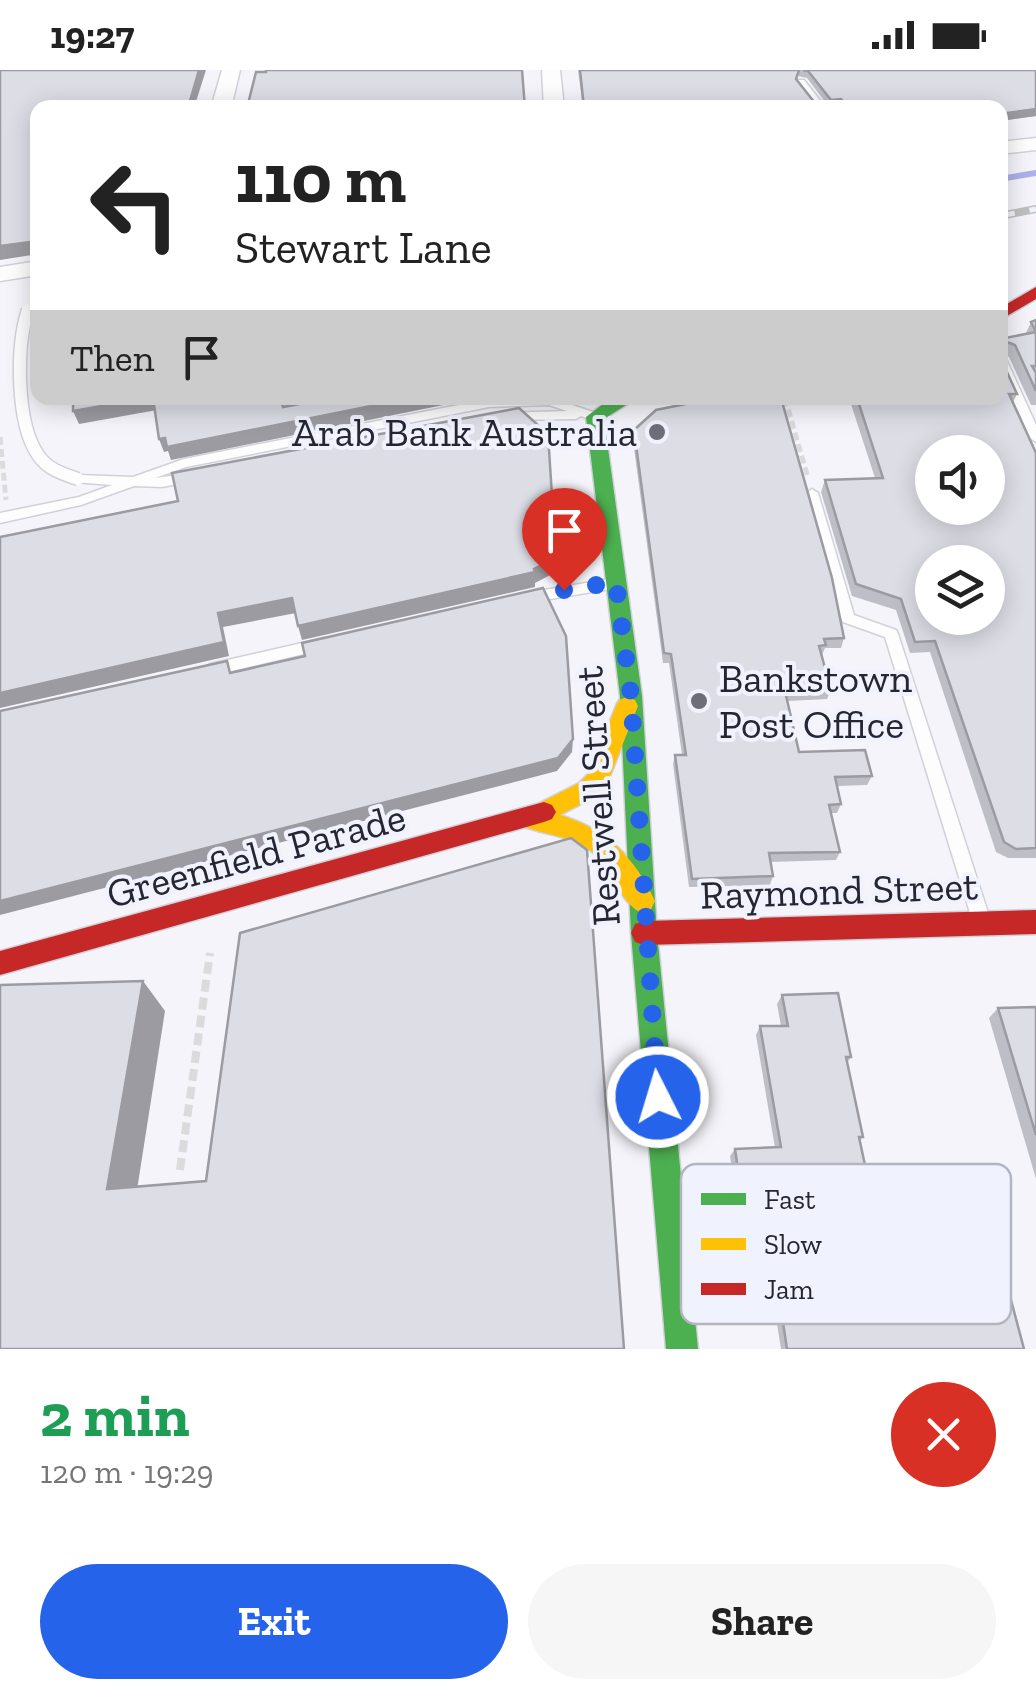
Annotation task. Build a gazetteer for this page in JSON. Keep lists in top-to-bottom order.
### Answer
{
  "streets": {
    "street": ["Restwell Street", "Greenfield Parade", "Raymond Street"]
  },
  "crossings": [
    ["Restwell Street", "Greenfield Parade"],
    ["Restwell Street", "Raymond Street"]
  ],
  "places": ["Arab Bank Australia", "Bankstown Post Office"],
  "legend": ["Fast", "Slow", "Jam"],
  "page": {
    "status": "19:27",
    "turn": ["110 m", "Stewart Lane"],
    "then": "Then",
    "heading": ["2 min", "120 m · 19:29"],
    "buttons": ["Exit", "Share"]
  }
}
